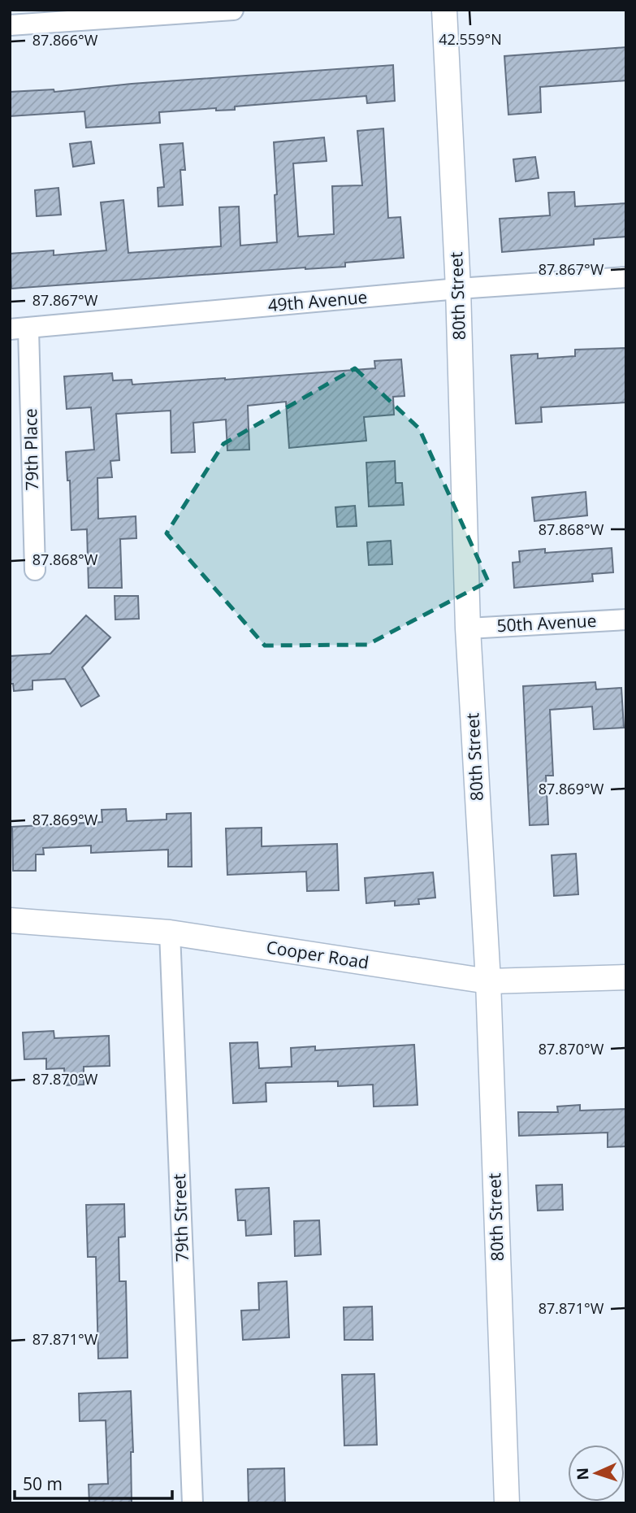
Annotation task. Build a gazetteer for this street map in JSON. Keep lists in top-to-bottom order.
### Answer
{
  "streets": {
    "street": [
      "80th Street",
      "49th Avenue",
      "79th Place",
      "50th Avenue",
      "Cooper Road",
      "79th Street"
    ]
  },
  "crossings": [
    ["80th Street", "49th Avenue"],
    ["80th Street", "50th Avenue"],
    ["80th Street", "Cooper Road"],
    ["49th Avenue", "79th Place"],
    ["Cooper Road", "79th Street"]
  ],
  "scale_bar": "50 m",
  "north": "left",
  "coordinates": [
    "42.559°N",
    "87.866°W",
    "87.867°W",
    "87.868°W",
    "87.869°W",
    "87.870°W",
    "87.871°W"
  ]
}
